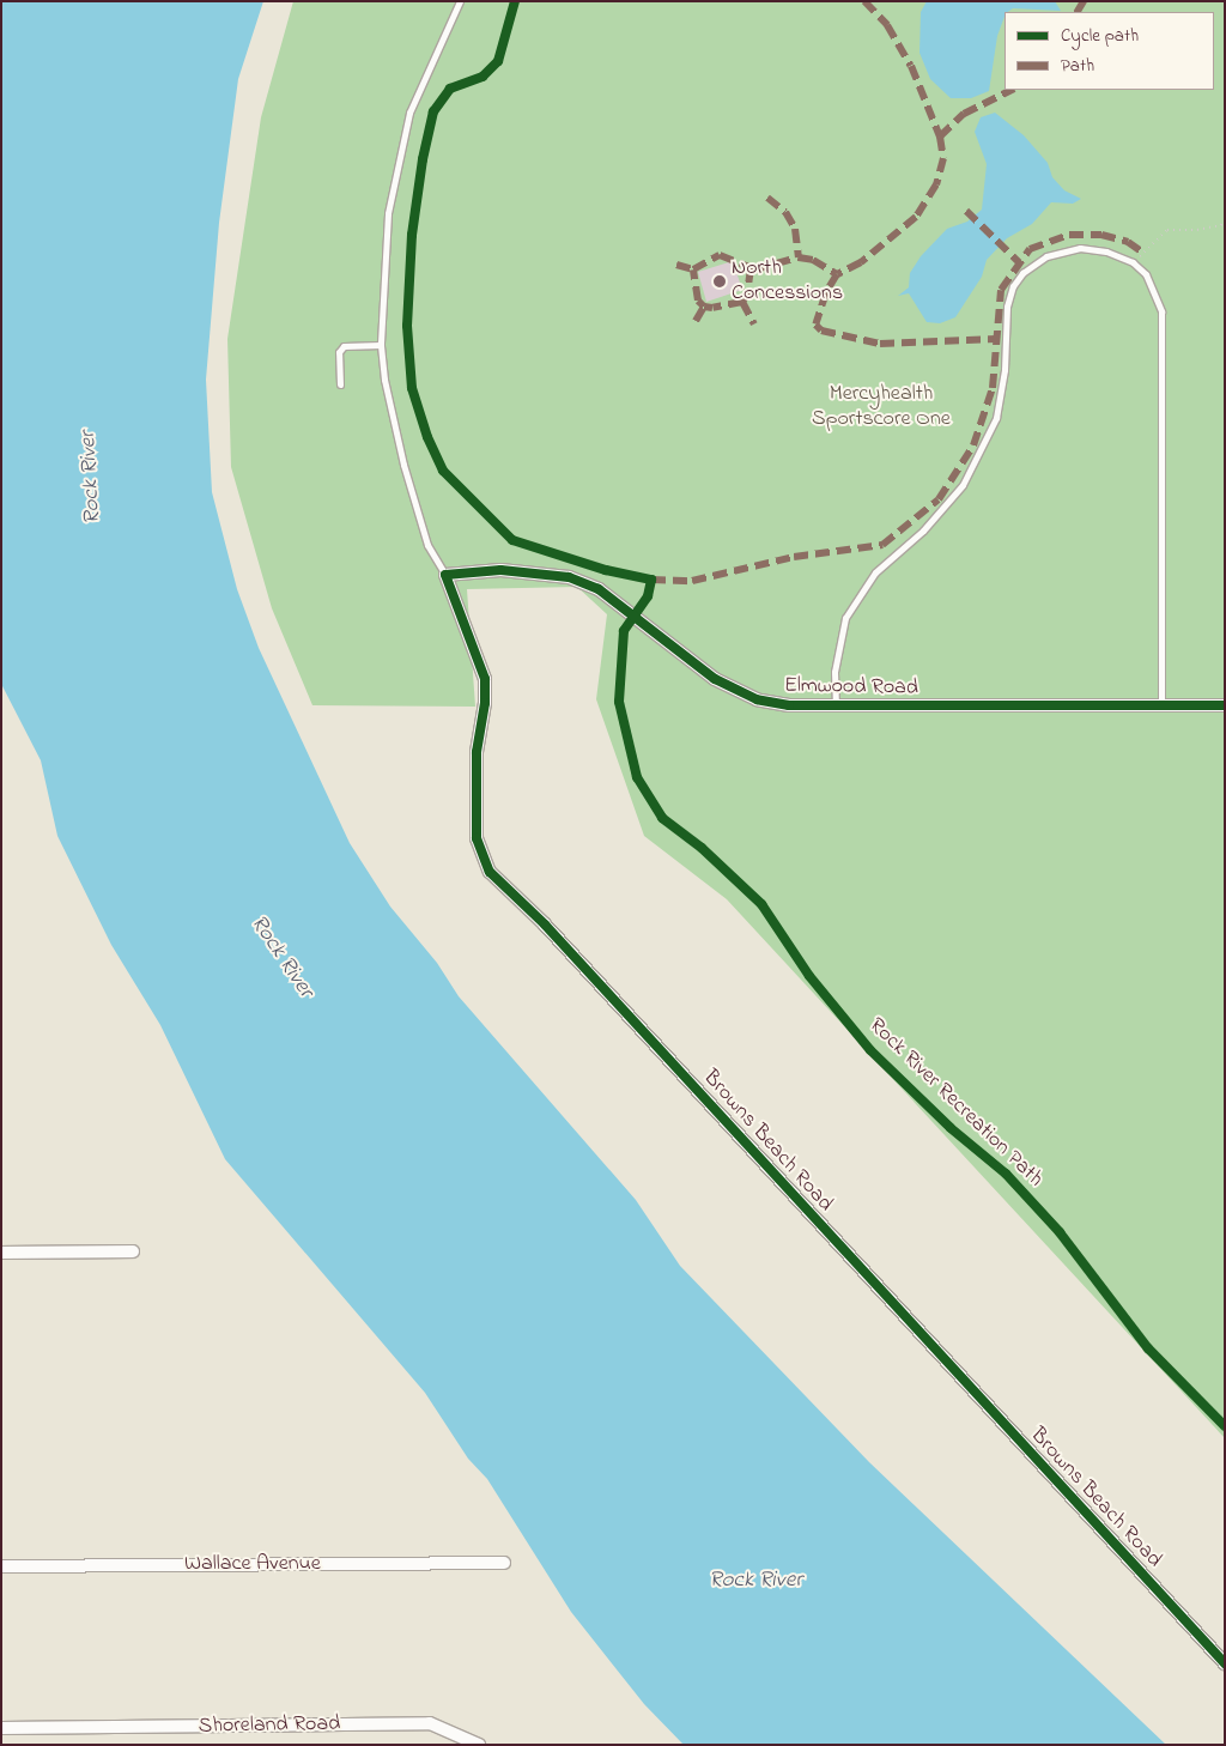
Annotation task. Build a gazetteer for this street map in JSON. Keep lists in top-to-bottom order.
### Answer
{
  "streets": {
    "street": [
      "Elmwood Road",
      "Browns Beach Road",
      "Wallace Avenue",
      "Shoreland Road"
    ],
    "cycle path": ["Rock River Recreation Path"]
  },
  "crossings": [
    ["Elmwood Road", "Browns Beach Road"]
  ],
  "water": ["Rock River"],
  "parks": ["Mercyhealth Sportscore One"],
  "places": ["North Concessions"],
  "legend": ["Cycle path", "Path"]
}
